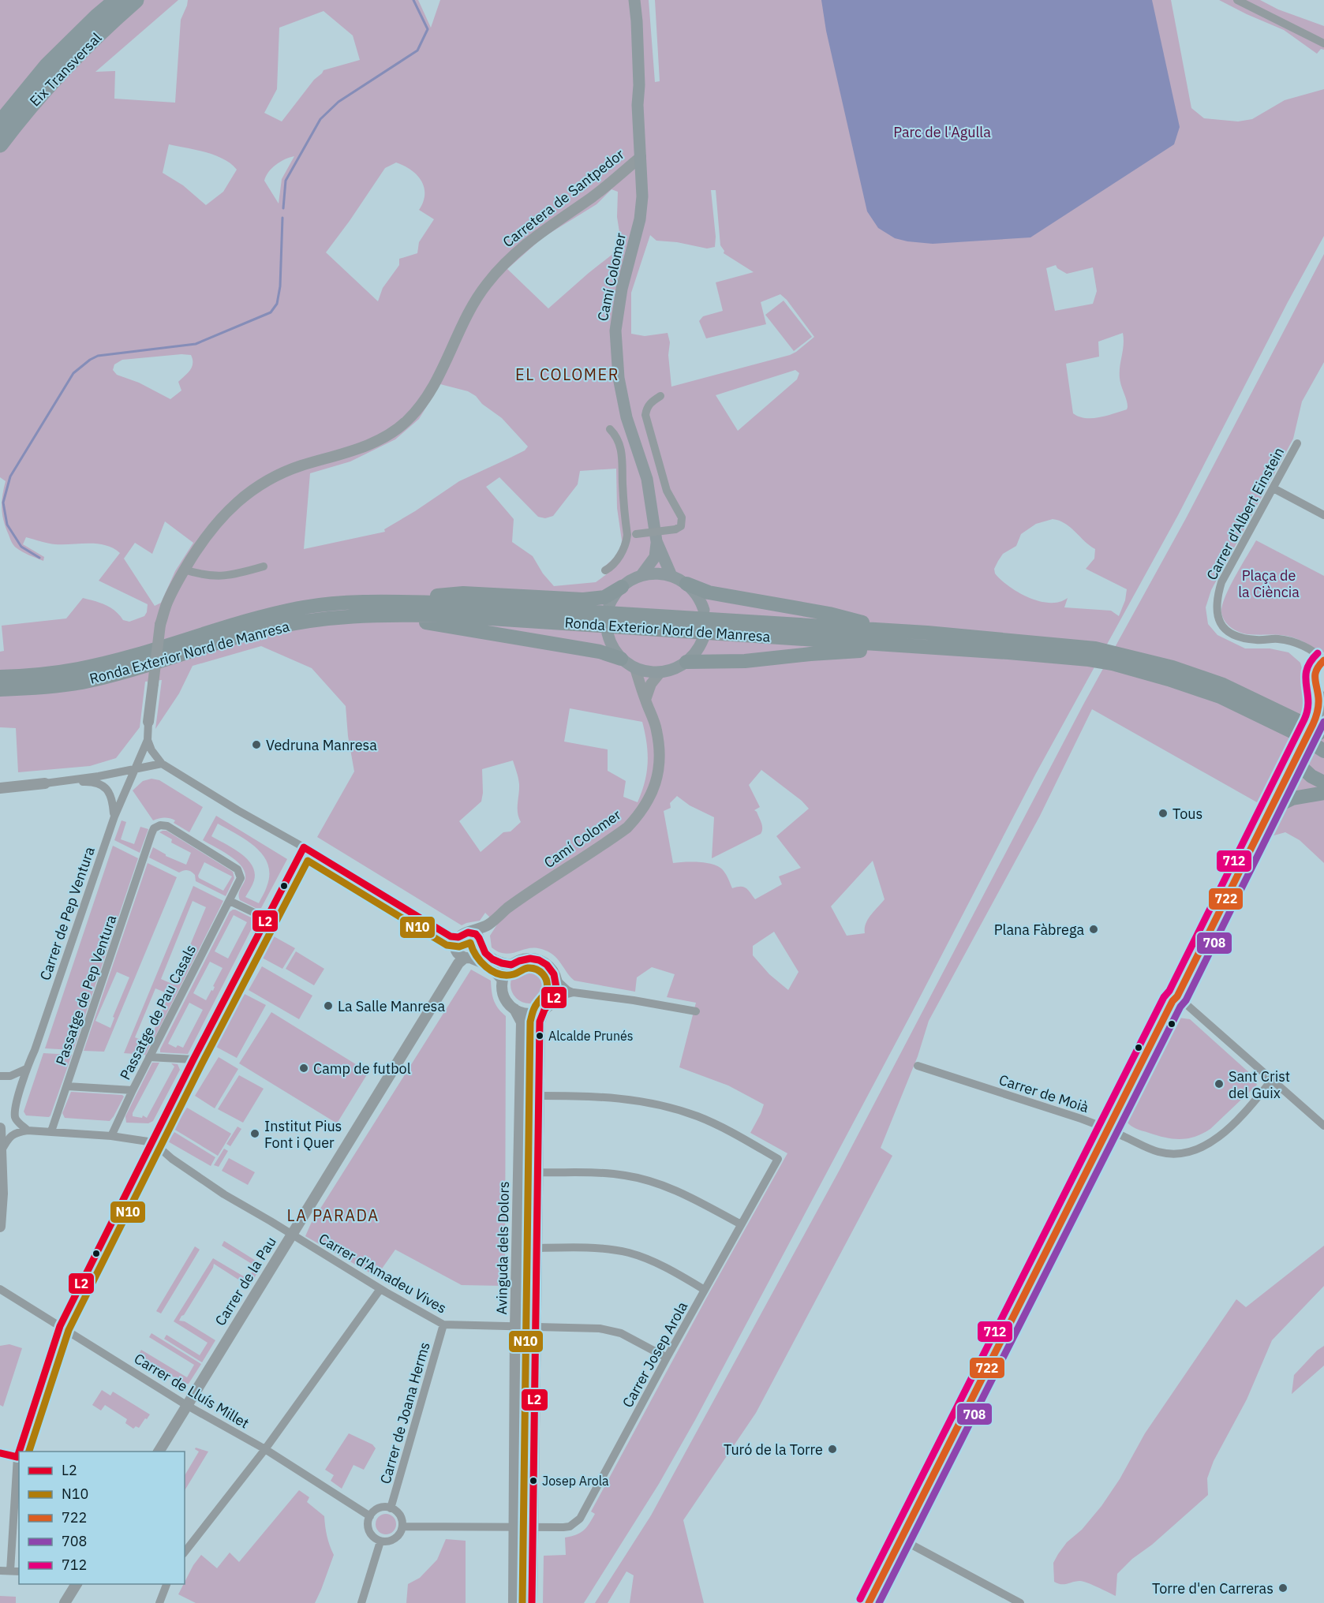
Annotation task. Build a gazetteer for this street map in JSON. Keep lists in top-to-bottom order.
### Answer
{
  "streets": {
    "highway": ["Eix Transversal", "Ronda Exterior Nord de Manresa"],
    "main road": ["Carretera de Santpedor", "Camí Colomer"],
    "street": [
      "Carrer d'Albert Einstein",
      "Carrer de Pep Ventura",
      "Passatge de Pep Ventura",
      "Passatge de Pau Casals",
      "Carrer de Moià",
      "Avinguda dels Dolors",
      "Carrer d'Amadeu Vives",
      "Carrer de la Pau",
      "Carrer Josep Arola",
      "Carrer de Lluís Millet",
      "Carrer de Joana Herms"
    ]
  },
  "crossings": [
    ["Carretera de Santpedor", "Camí Colomer"],
    ["Carretera de Santpedor", "Carrer de Pep Ventura"],
    ["Camí Colomer", "Carrer de la Pau"],
    ["Passatge de Pep Ventura", "Passatge de Pau Casals"],
    ["Avinguda dels Dolors", "Carrer d'Amadeu Vives"],
    ["Carrer d'Amadeu Vives", "Carrer de la Pau"],
    ["Carrer d'Amadeu Vives", "Carrer Josep Arola"],
    ["Carrer d'Amadeu Vives", "Carrer de Joana Herms"],
    ["Carrer de la Pau", "Carrer de Lluís Millet"],
    ["Carrer de Lluís Millet", "Carrer de Joana Herms"]
  ],
  "districts": ["EL COLOMER", "LA PARADA"],
  "parks": ["Parc de l'Agulla", "Plaça de la Ciència"],
  "places": [
    "Vedruna Manresa",
    "Tous",
    "Plana Fàbrega",
    "La Salle Manresa",
    "Alcalde Prunés",
    "Camp de futbol",
    "Sant Crist del Guix",
    "Institut Pius Font i Quer",
    "Turó de la Torre",
    "Josep Arola",
    "Torre d'en Carreras"
  ],
  "lines": [
    "transit line 712",
    "transit line 722",
    "transit line 708",
    "transit line L2",
    "transit line N10"
  ],
  "legend": [
    "L2",
    "N10",
    "722",
    "708",
    "712"
  ]
}
